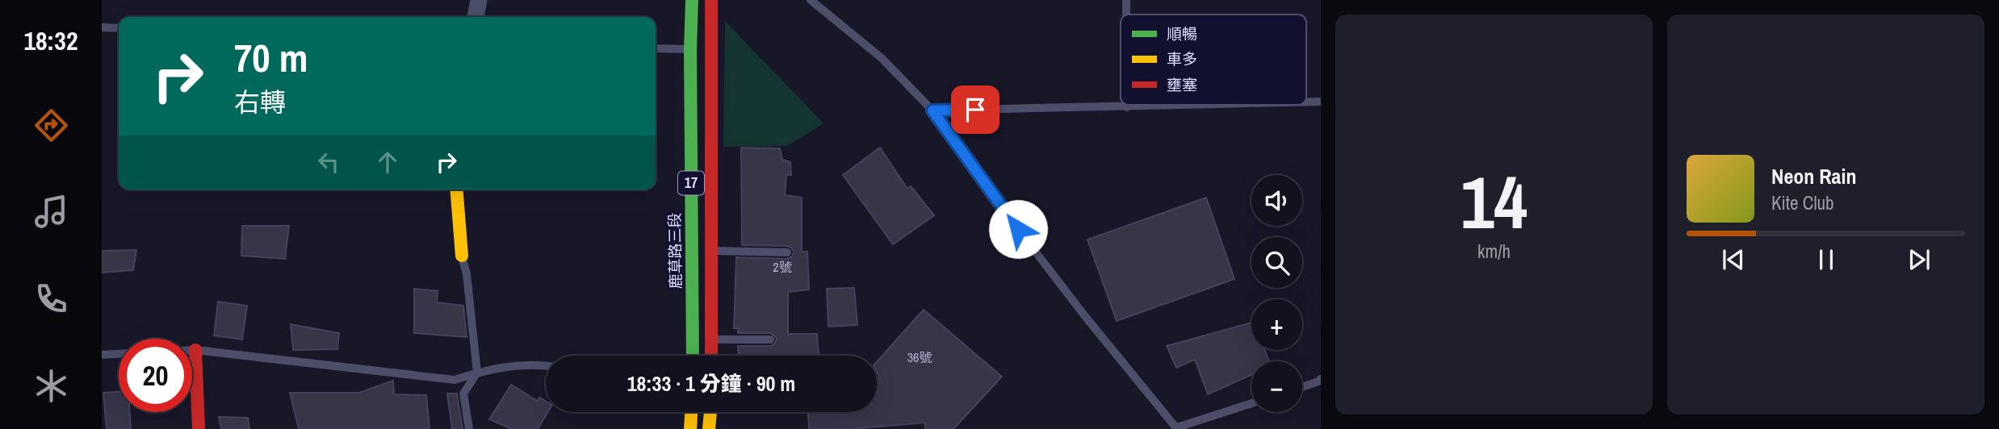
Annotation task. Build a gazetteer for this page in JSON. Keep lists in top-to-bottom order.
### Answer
{
  "streets": {
    "main road": ["17", "鹿草路三段"]
  },
  "house_numbers": ["2號", "36號"],
  "legend": ["順暢", "車多", "壅塞"],
  "page": {
    "tabs": "18:32",
    "tile": ["14", "km/h"],
    "turn": ["70 m", "右轉"],
    "song": ["Neon Rain", "Kite Club"],
    "map_buttons": ["+", "−"],
    "limit": "20",
    "trip": "18:33 · 1 分鐘 · 90 m"
  }
}
